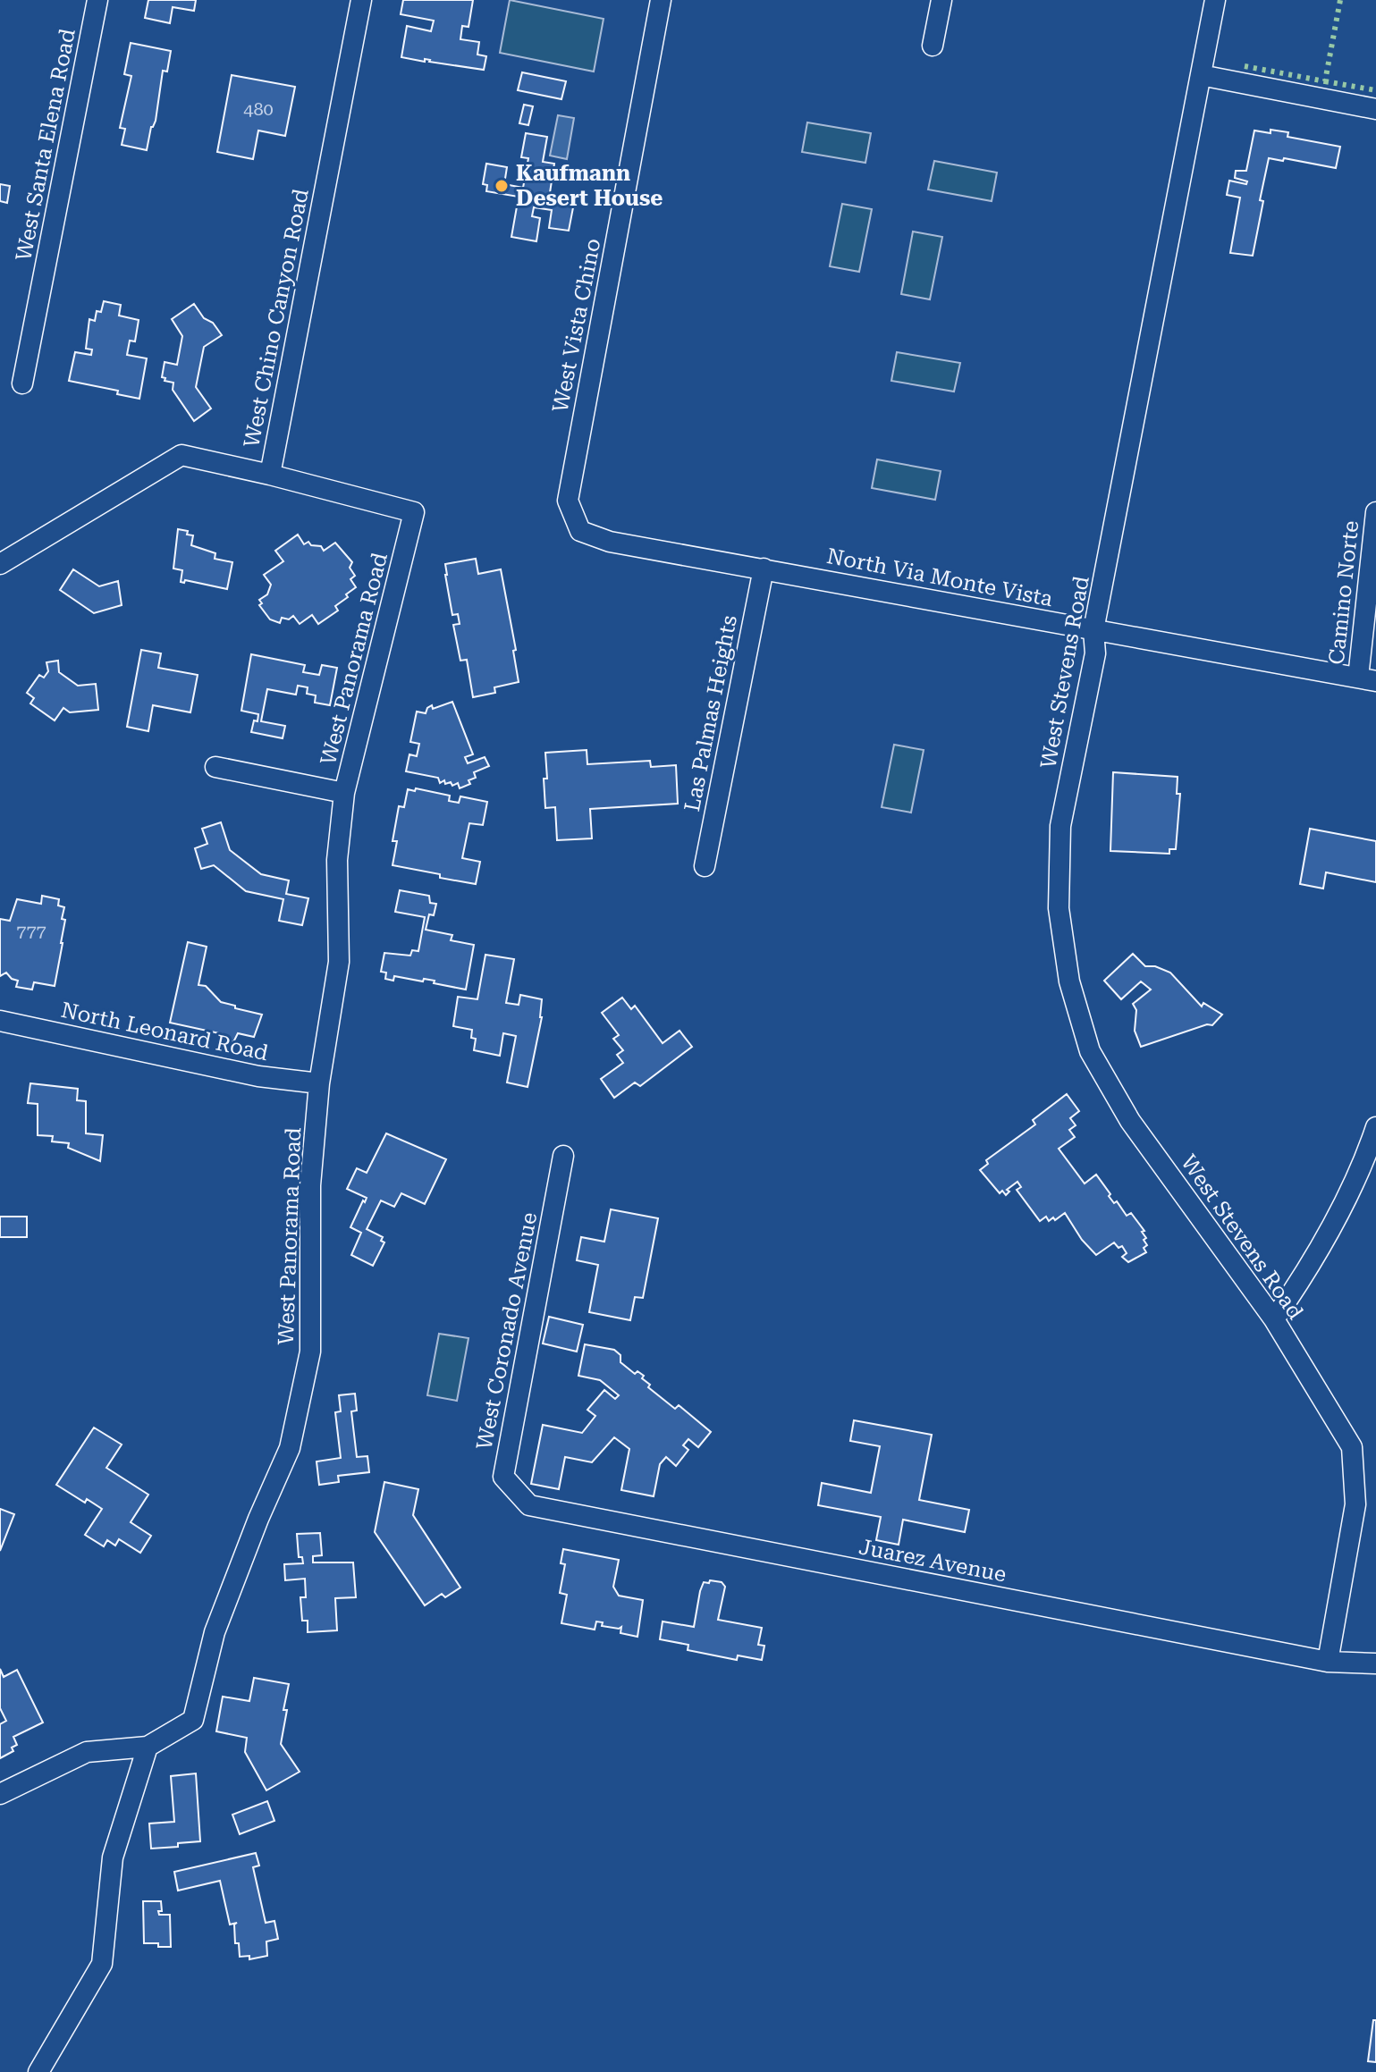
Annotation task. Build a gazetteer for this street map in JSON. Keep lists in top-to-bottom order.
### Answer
{
  "streets": {
    "street": [
      "West Santa Elena Road",
      "West Chino Canyon Road",
      "West Vista Chino",
      "North Via Monte Vista",
      "Camino Norte",
      "West Panorama Road",
      "West Stevens Road",
      "Las Palmas Heights",
      "North Leonard Road",
      "West Coronado Avenue",
      "Juarez Avenue"
    ]
  },
  "crossings": [
    ["West Chino Canyon Road", "West Panorama Road"],
    ["West Vista Chino", "North Via Monte Vista"],
    ["North Via Monte Vista", "Camino Norte"],
    ["North Via Monte Vista", "West Stevens Road"],
    ["North Via Monte Vista", "Las Palmas Heights"],
    ["West Panorama Road", "North Leonard Road"],
    ["West Stevens Road", "Juarez Avenue"],
    ["West Coronado Avenue", "Juarez Avenue"]
  ],
  "places": ["Kaufmann Desert House"],
  "house_numbers": ["480", "777"]
}
